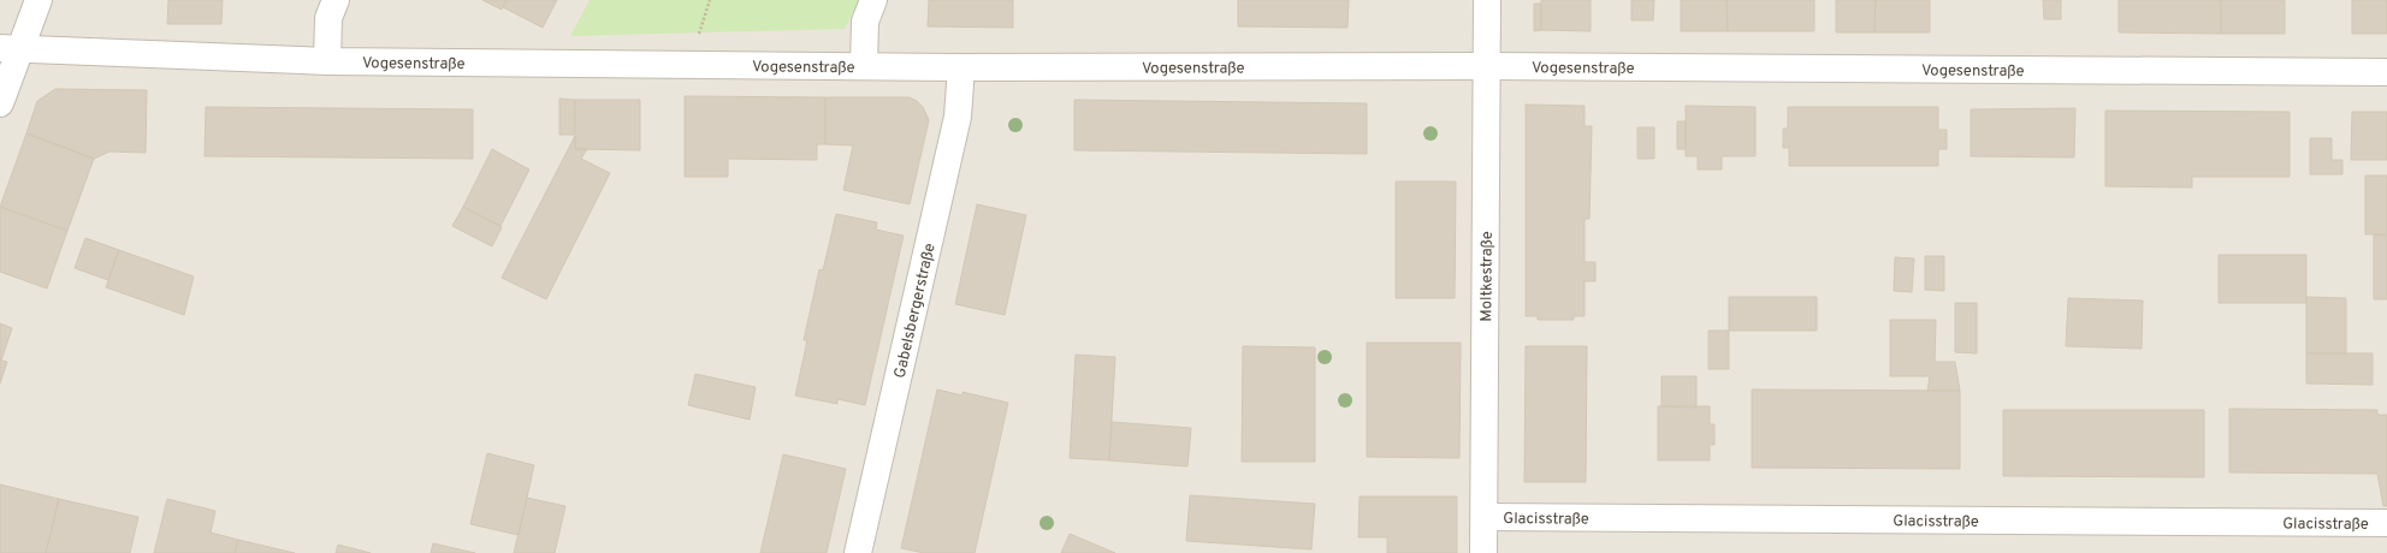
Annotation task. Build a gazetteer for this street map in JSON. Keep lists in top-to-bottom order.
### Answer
{
  "streets": {
    "street": [
      "Vogesenstraße",
      "Moltkestraße",
      "Gabelsbergerstraße",
      "Glacisstraße"
    ]
  },
  "crossings": [
    ["Vogesenstraße", "Moltkestraße"],
    ["Vogesenstraße", "Gabelsbergerstraße"],
    ["Moltkestraße", "Glacisstraße"]
  ]
}
